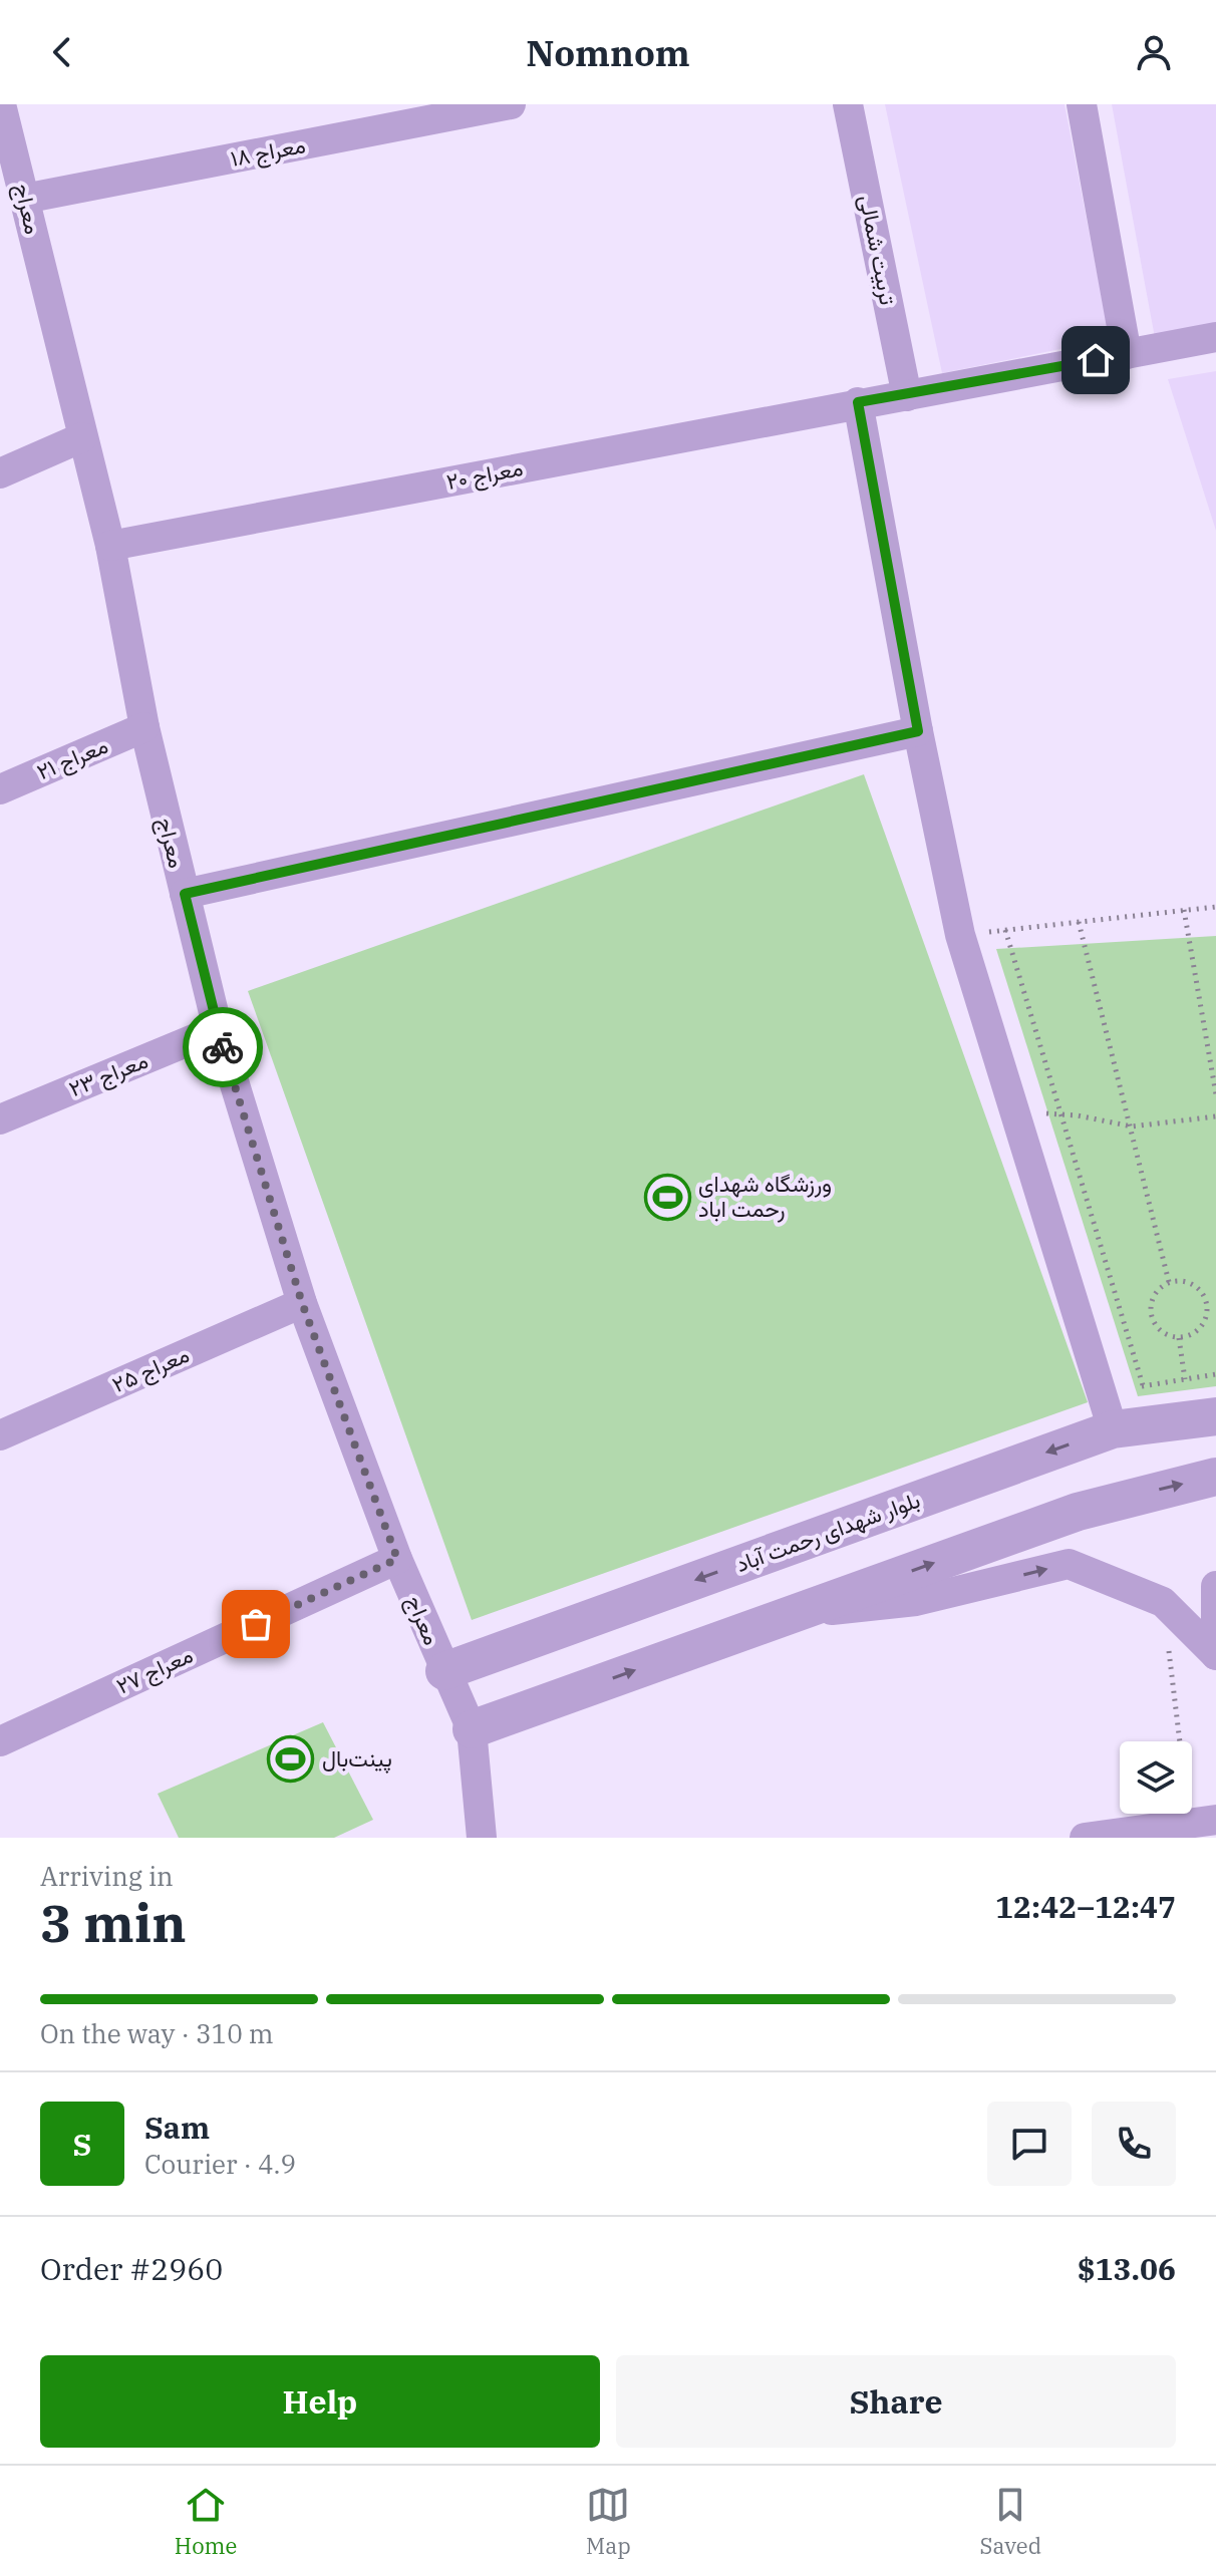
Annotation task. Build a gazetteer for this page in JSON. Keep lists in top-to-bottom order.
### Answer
{
  "streets": {
    "street": [
      "معراج ۱۸",
      "معراج",
      "تربیت شمالی",
      "معراج ۲۰",
      "معراج ۲۱",
      "معراج ۲۳",
      "معراج ۲۵",
      "بلوار شهدای رحمت آباد",
      "معراج ۲۷"
    ]
  },
  "crossings": [
    ["معراج ۱۸", "معراج"],
    ["معراج", "معراج ۲۰"],
    ["معراج", "معراج ۲۱"],
    ["معراج", "معراج ۲۳"],
    ["معراج", "معراج ۲۵"],
    ["معراج", "بلوار شهدای رحمت آباد"],
    ["معراج", "معراج ۲۷"],
    ["تربیت شمالی", "معراج ۲۰"]
  ],
  "places": {
    "sports": ["ورزشگاه شهدای رحمت اباد", "پینت‌بال"]
  },
  "page": {
    "header": "Nomnom",
    "heading": ["3 min", "Arriving in", "12:42–12:47"],
    "panel": [
      "Sam",
      "Courier · 4.9",
      "Order #2960",
      "$13.06"
    ],
    "bar": "On the way · 310 m",
    "round": "S",
    "buttons": ["Help", "Share"],
    "tabs": ["Home", "Map", "Saved"]
  }
}
